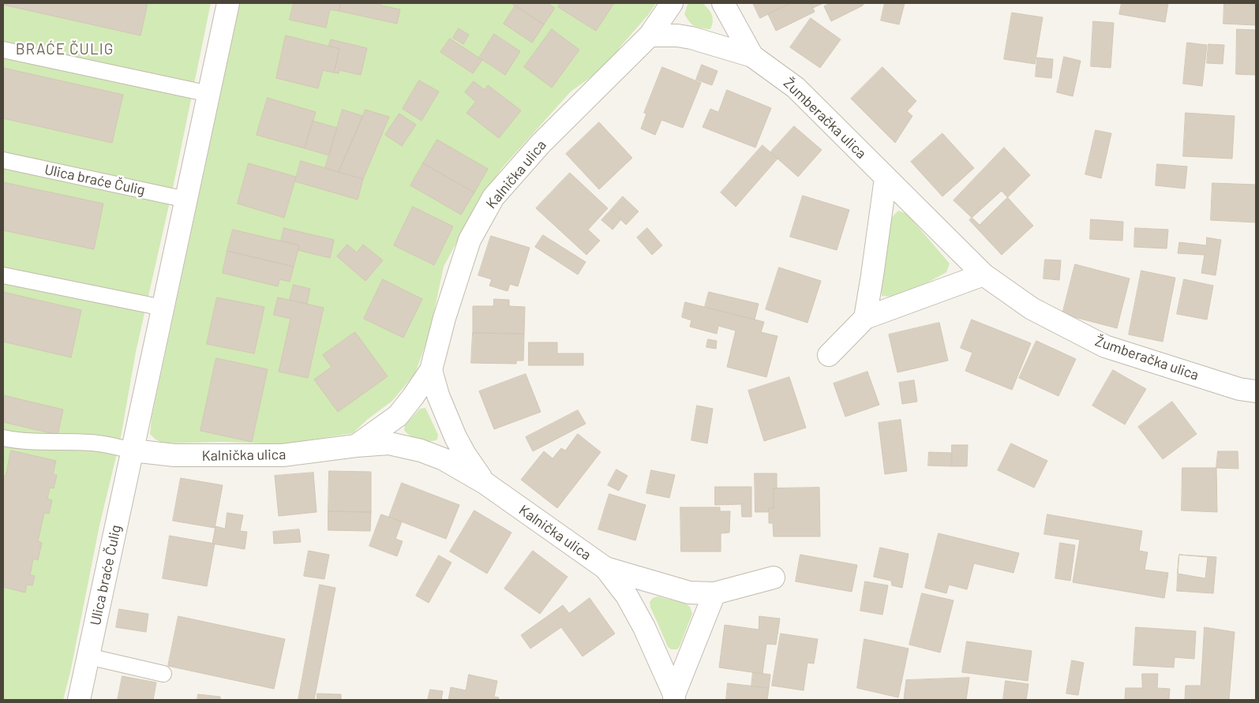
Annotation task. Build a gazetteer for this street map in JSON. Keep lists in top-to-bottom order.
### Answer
{
  "streets": {
    "street": ["Žumberačka ulica", "Kalnička ulica", "Ulica braće Čulig"]
  },
  "crossings": [
    ["Kalnička ulica", "Ulica braće Čulig"]
  ],
  "districts": ["BRAĆE ČULIG"]
}
